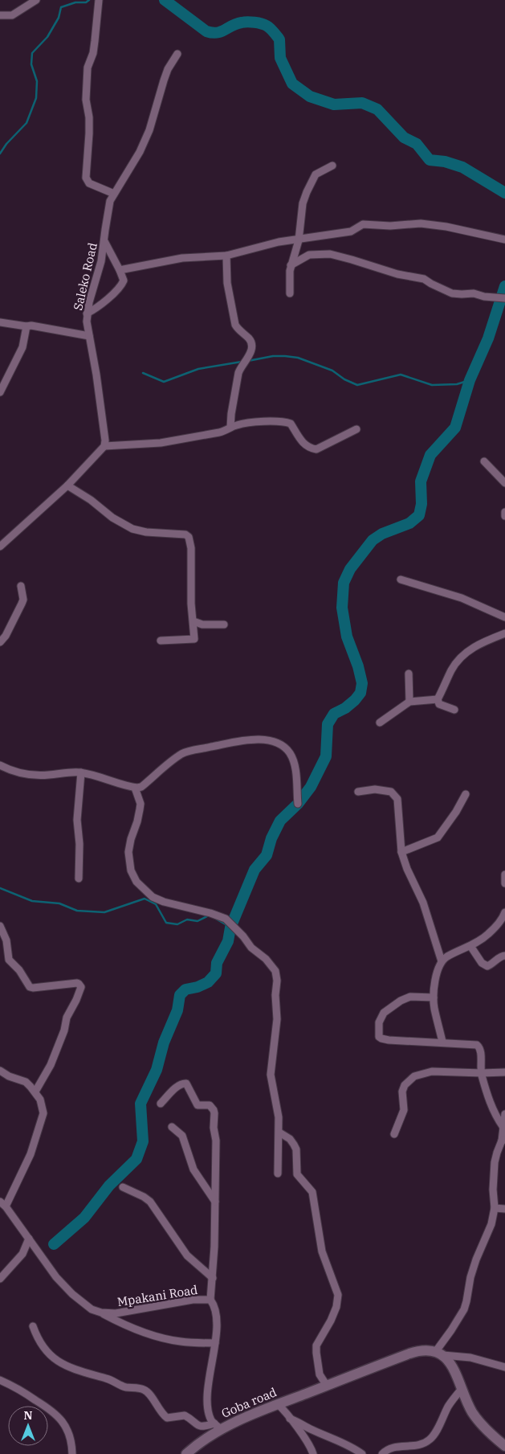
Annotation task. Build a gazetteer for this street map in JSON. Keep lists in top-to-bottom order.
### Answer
{
  "streets": {
    "street": ["Saleko Road", "Mpakani Road", "Goba road"]
  },
  "crossings": [
    ["Mpakani Road", "Goba road"]
  ],
  "north": "top"
}
